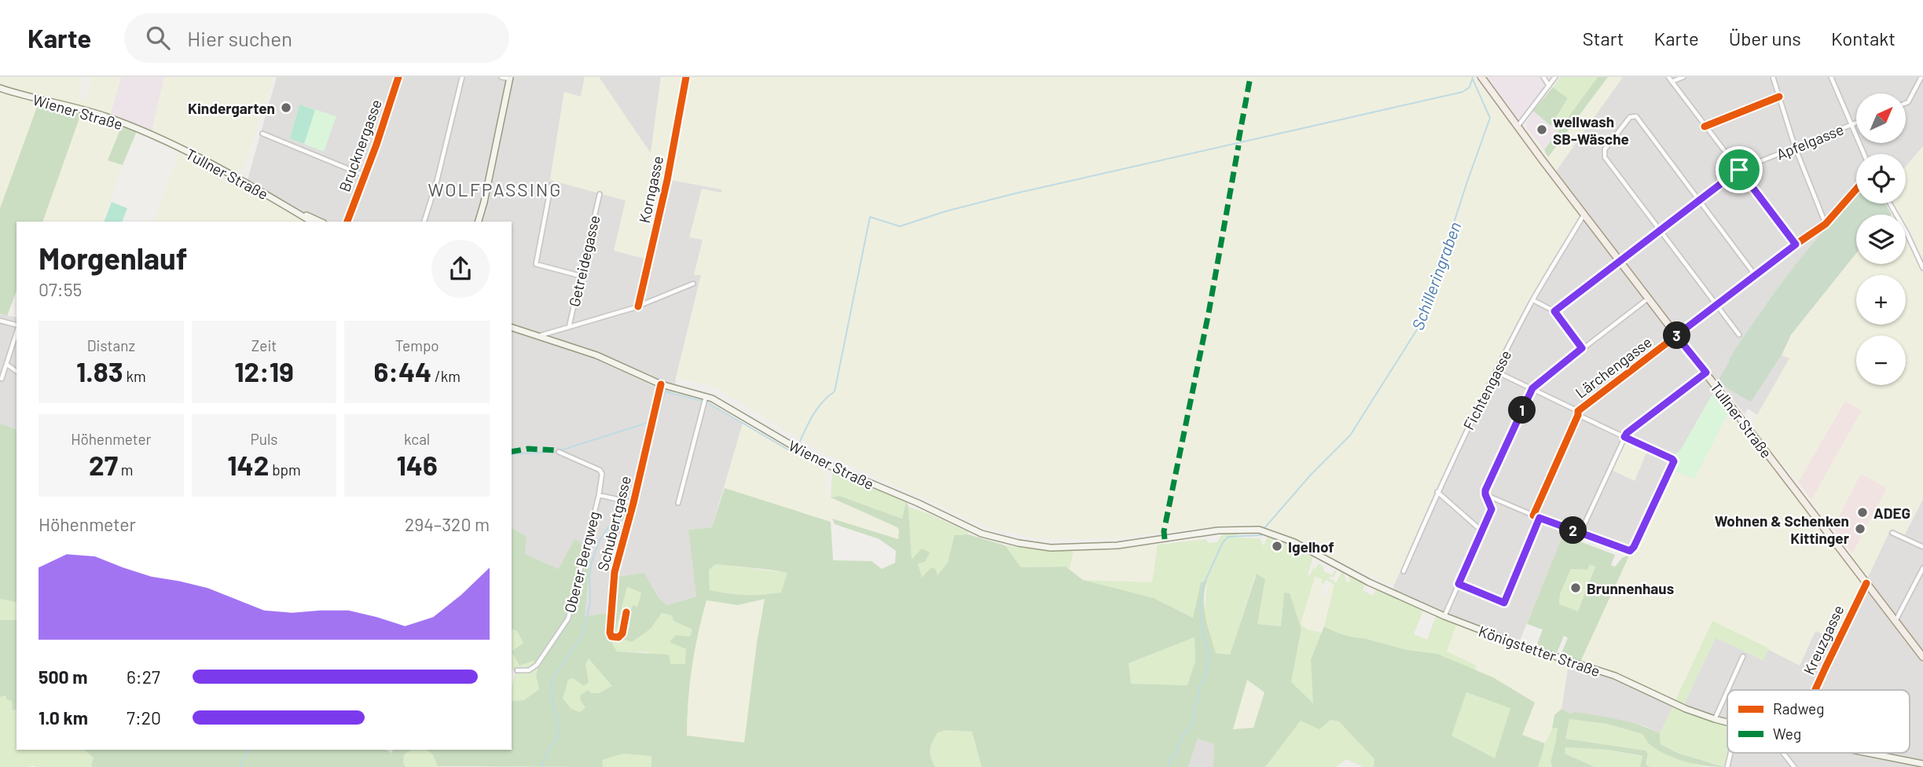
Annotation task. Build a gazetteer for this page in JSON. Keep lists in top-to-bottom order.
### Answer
{
  "streets": {
    "main road": ["Wiener Straße", "Tullner Straße", "Königstetter Straße"],
    "street": [
      "Apfelgasse",
      "Brucknergasse",
      "Korngasse",
      "Getreidegasse",
      "Lärchengasse",
      "Fichtengasse",
      "Schubertgasse",
      "Oberer Bergweg",
      "Kreuzgasse"
    ]
  },
  "crossings": [
    ["Wiener Straße", "Tullner Straße"],
    ["Wiener Straße", "Schubertgasse"],
    ["Wiener Straße", "Königstetter Straße"],
    ["Apfelgasse", "Tullner Straße"],
    ["Tullner Straße", "Lärchengasse"],
    ["Tullner Straße", "Fichtengasse"],
    ["Tullner Straße", "Kreuzgasse"]
  ],
  "districts": ["WOLFPASSING"],
  "water": ["Schilleringraben"],
  "places": [
    "Kindergarten",
    "wellwash SB-Wäsche",
    "ADEG",
    "Wohnen & Schenken Kittinger",
    "Igelhof",
    "Brunnenhaus"
  ],
  "legend": ["Radweg", "Weg"],
  "north": "top right",
  "page": {
    "header": "Karte",
    "search": "Hier suchen",
    "nav": [
      "Start",
      "Karte",
      "Über uns",
      "Kontakt"
    ],
    "map_buttons": ["+", "−"],
    "heading": ["Morgenlauf", "07:55"],
    "stats": [
      ["Distanz", "1.83 km"],
      ["Zeit", "12:19"],
      ["Tempo", "6:44 /km"],
      ["Höhenmeter", "27 m"],
      ["Puls", "142 bpm"],
      ["kcal", "146"]
    ],
    "pins": ["3", "1", "2"],
    "chart": ["Höhenmeter", "294–320 m"],
    "list": [
      {
        "name": "500 m",
        "note": "6:27"
      },
      {
        "name": "1.0 km",
        "note": "7:20"
      }
    ]
  }
}
